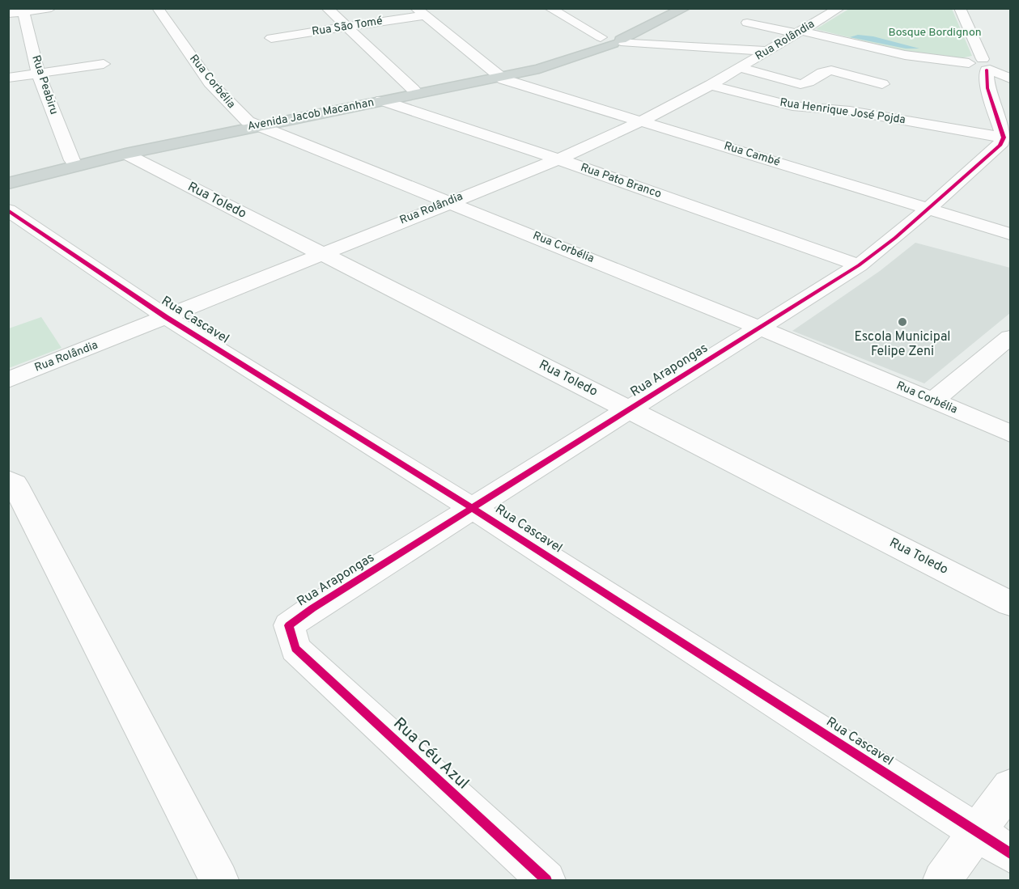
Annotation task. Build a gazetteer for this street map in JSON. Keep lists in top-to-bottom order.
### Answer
{
  "streets": {
    "main road": ["Avenida Jacob Macanhan"],
    "street": [
      "Rua São Tomé",
      "Rua Rolândia",
      "Rua Corbélia",
      "Rua Peabiru",
      "Rua Henrique José Pojda",
      "Rua Cambé",
      "Rua Pato Branco",
      "Rua Toledo",
      "Rua Cascavel",
      "Rua Arapongas",
      "Rua Céu Azul"
    ]
  },
  "crossings": [
    ["Rua Rolândia", "Rua Corbélia"],
    ["Rua Rolândia", "Rua Henrique José Pojda"],
    ["Rua Rolândia", "Rua Cambé"],
    ["Rua Rolândia", "Rua Pato Branco"],
    ["Rua Rolândia", "Rua Toledo"],
    ["Rua Rolândia", "Rua Cascavel"],
    ["Rua Corbélia", "Avenida Jacob Macanhan"],
    ["Rua Corbélia", "Rua Arapongas"],
    ["Rua Peabiru", "Avenida Jacob Macanhan"],
    ["Rua Henrique José Pojda", "Rua Arapongas"],
    ["Avenida Jacob Macanhan", "Rua Cambé"],
    ["Avenida Jacob Macanhan", "Rua Pato Branco"],
    ["Avenida Jacob Macanhan", "Rua Toledo"],
    ["Rua Cambé", "Rua Arapongas"],
    ["Rua Pato Branco", "Rua Arapongas"],
    ["Rua Toledo", "Rua Arapongas"],
    ["Rua Cascavel", "Rua Arapongas"],
    ["Rua Arapongas", "Rua Céu Azul"]
  ],
  "parks": ["Bosque Bordignon"],
  "places": ["Escola Municipal Felipe Zeni"]
}
